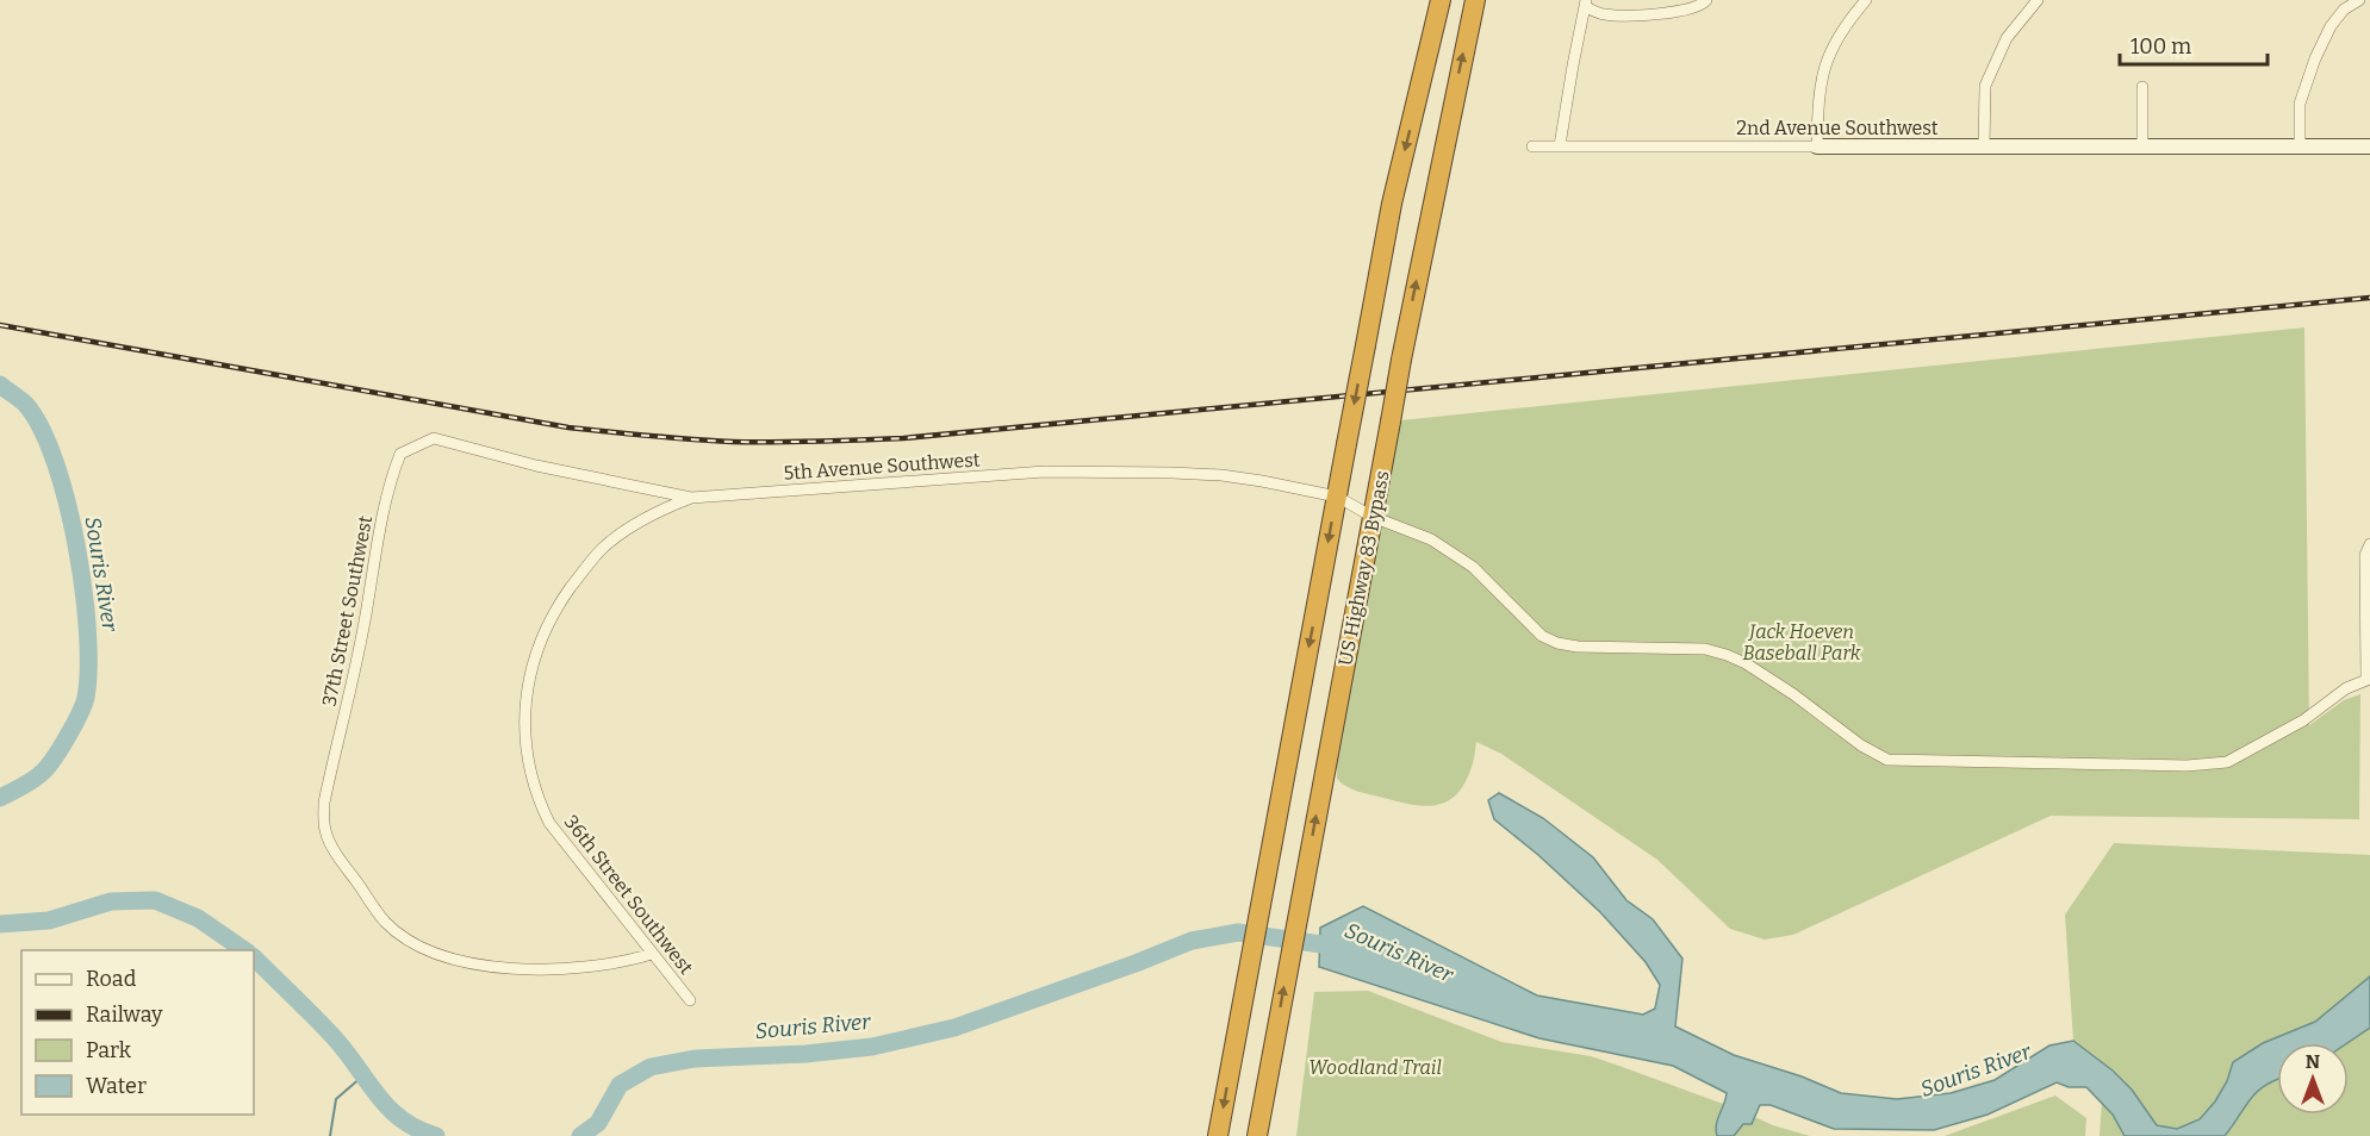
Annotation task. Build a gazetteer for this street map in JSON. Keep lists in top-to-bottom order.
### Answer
{
  "streets": {
    "highway": ["US Highway 83 Bypass"],
    "street": [
      "2nd Avenue Southwest",
      "5th Avenue Southwest",
      "37th Street Southwest",
      "36th Street Southwest"
    ]
  },
  "crossings": [
    ["5th Avenue Southwest", "US Highway 83 Bypass"],
    ["5th Avenue Southwest", "37th Street Southwest"],
    ["5th Avenue Southwest", "36th Street Southwest"],
    ["37th Street Southwest", "36th Street Southwest"]
  ],
  "water": ["Souris River"],
  "parks": ["Jack Hoeven Baseball Park", "Woodland Trail"],
  "legend": [
    "Road",
    "Railway",
    "Park",
    "Water"
  ],
  "scale_bar": "100 m",
  "north": "top"
}
